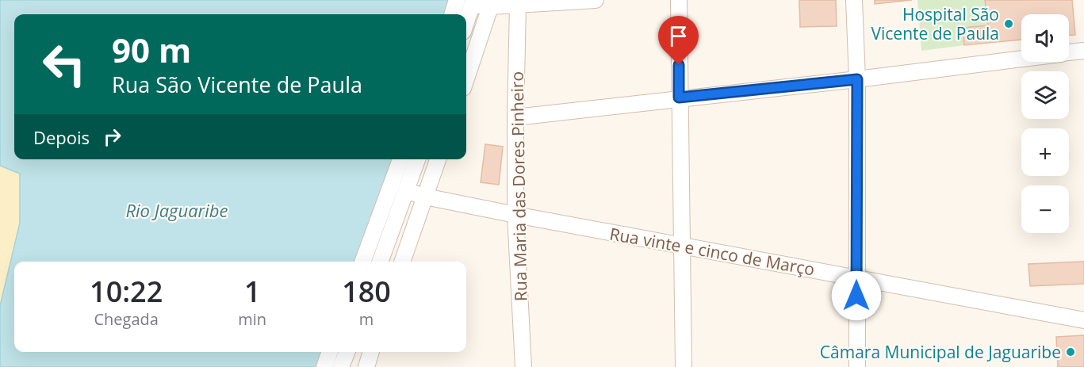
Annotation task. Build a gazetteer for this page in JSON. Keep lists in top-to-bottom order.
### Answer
{
  "streets": {
    "street": ["Rua Maria das Dores Pinheiro", "Rua vinte e cinco de Março"]
  },
  "crossings": [
    ["Rua Maria das Dores Pinheiro", "Rua vinte e cinco de Março"]
  ],
  "water": ["Rio Jaguaribe"],
  "places": ["Hospital São Vicente de Paula", "Câmara Municipal de Jaguaribe"],
  "page": {
    "map_buttons": ["+", "−"],
    "turn": ["90 m", "Rua São Vicente de Paula"],
    "then": "Depois",
    "eta": [
      "10:22",
      "Chegada",
      "1",
      "min",
      "180",
      "m"
    ]
  }
}
